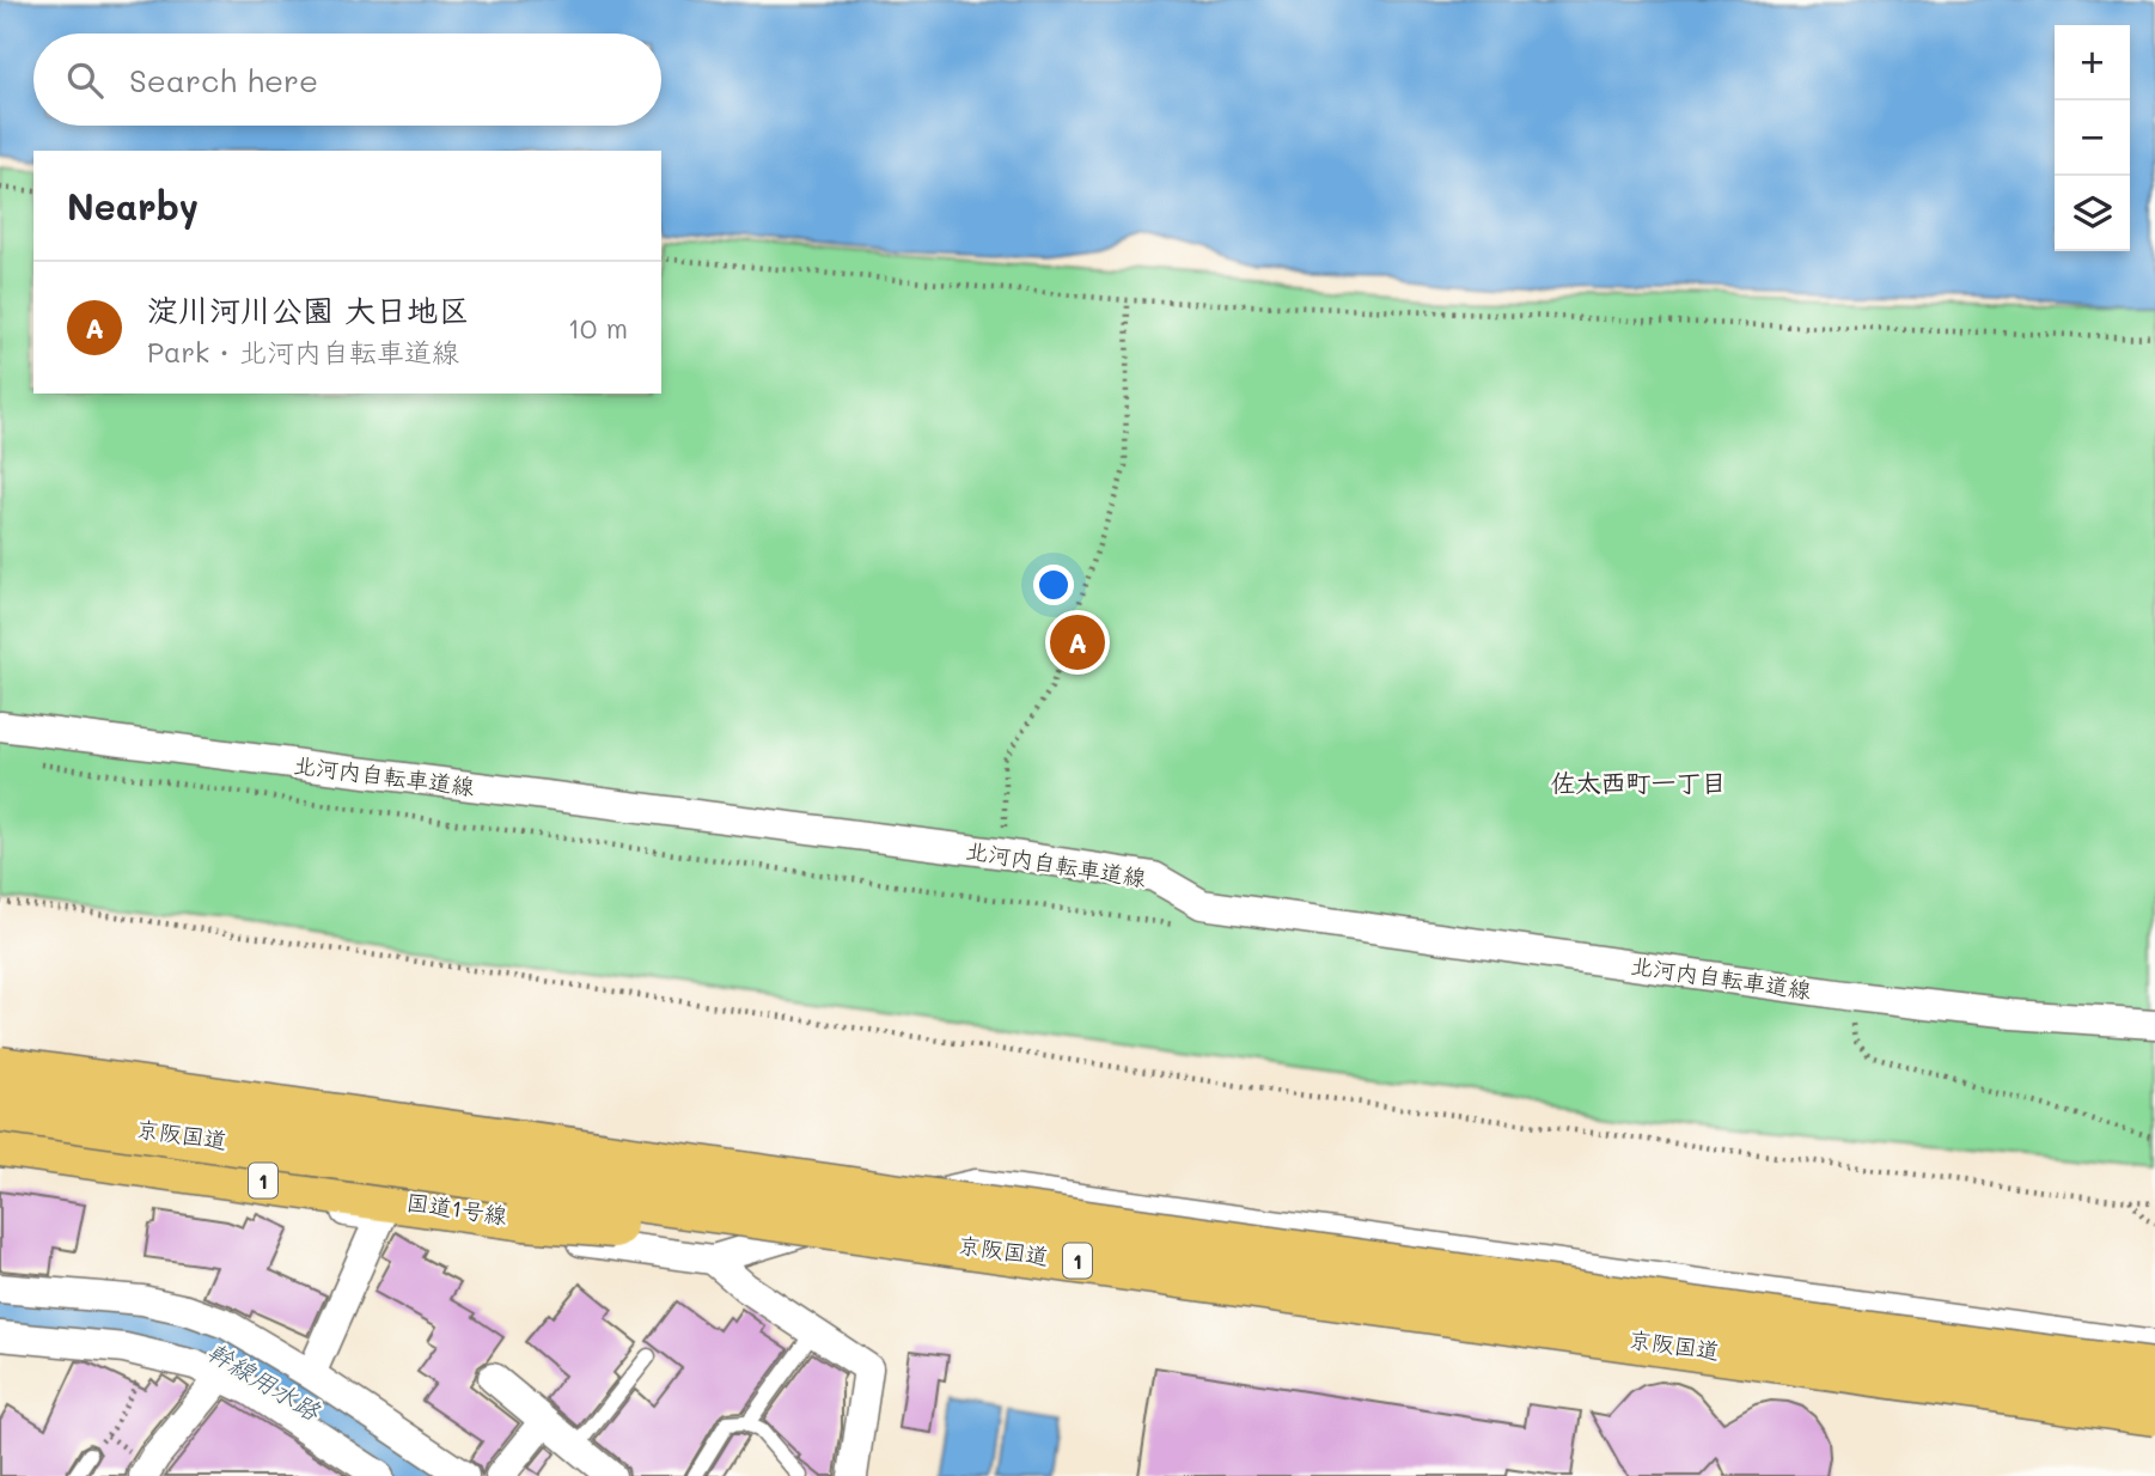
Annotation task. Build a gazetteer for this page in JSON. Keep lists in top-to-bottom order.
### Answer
{
  "streets": {
    "highway": ["京阪国道", "1", "国道1号線"],
    "street": ["北河内自転車道線"]
  },
  "crossings": [
    ["京阪国道", "国道1号線"]
  ],
  "districts": ["佐太西町一丁目"],
  "water": ["幹線用水路"],
  "page": {
    "map_buttons": ["+", "−"],
    "search": "Search here",
    "heading": "Nearby",
    "list": [
      {
        "mark": "A",
        "name": "淀川河川公園 大日地区",
        "note": "Park · 北河内自転車道線",
        "value": "10 m"
      }
    ],
    "pins": "A"
  }
}
